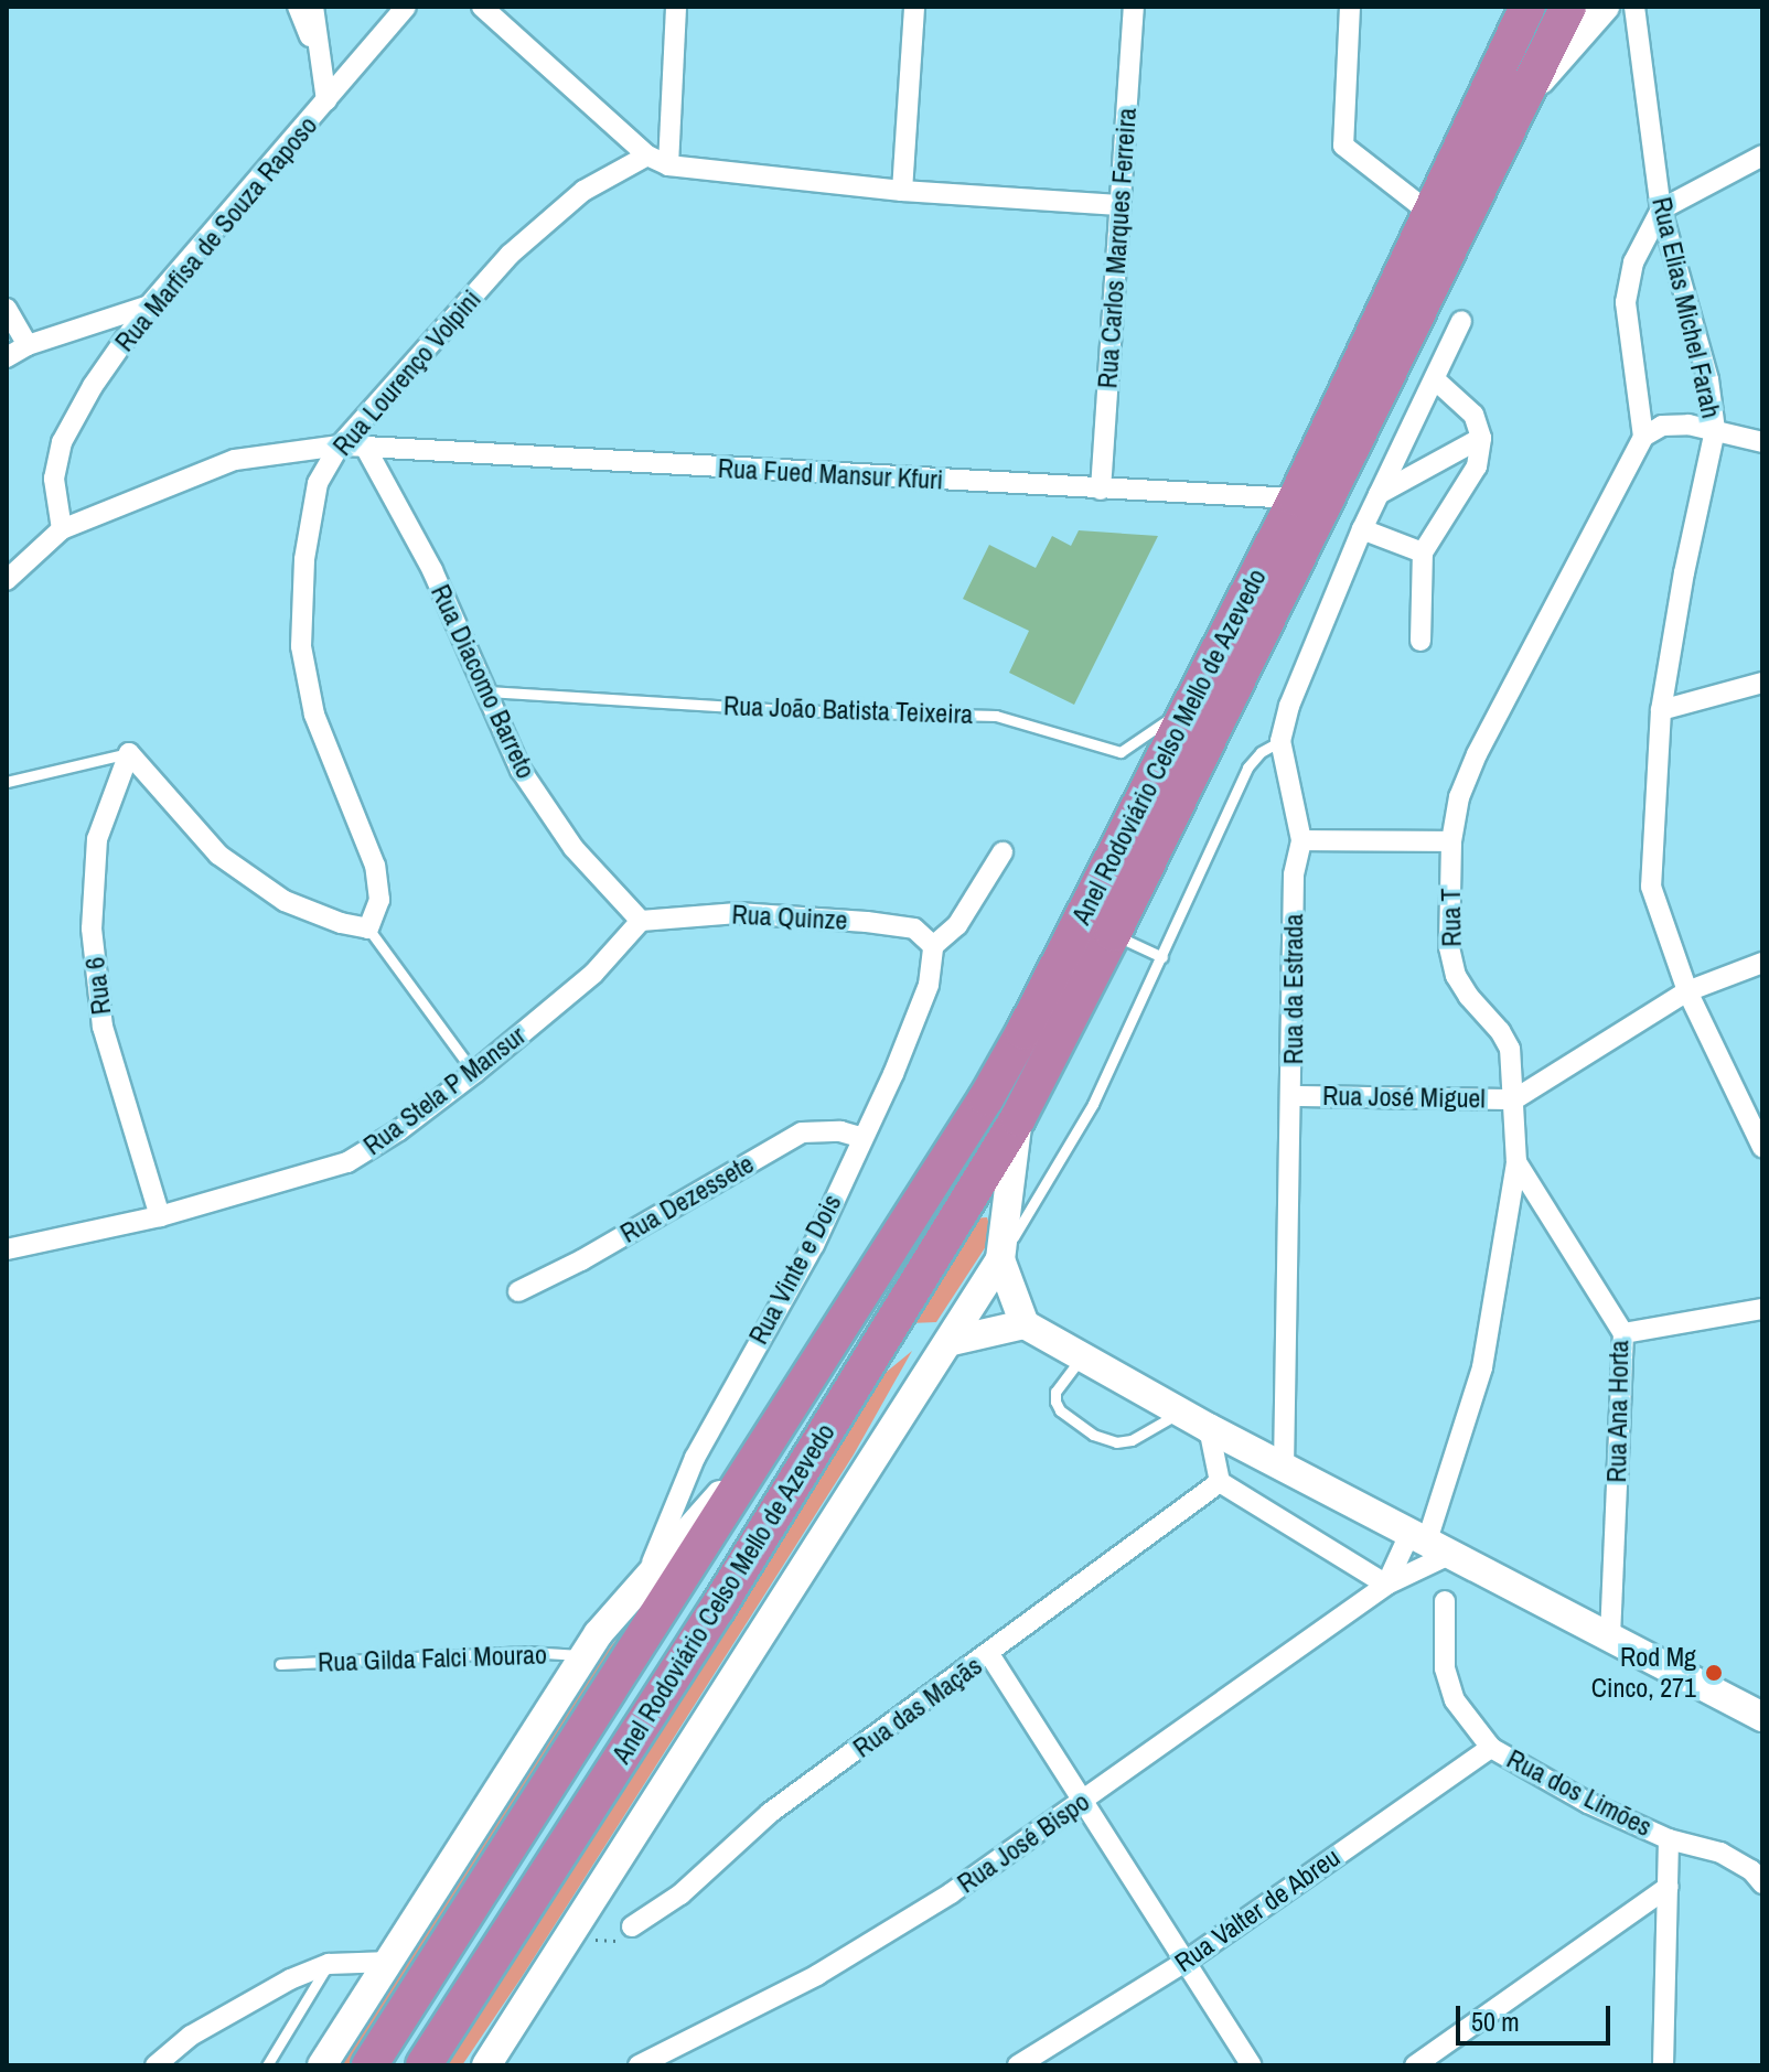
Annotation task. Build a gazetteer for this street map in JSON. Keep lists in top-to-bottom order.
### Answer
{
  "streets": {
    "highway": ["Anel Rodoviário Celso Mello de Azevedo"],
    "street": [
      "Rua Marfisa de Souza Raposo",
      "Rua Carlos Marques Ferreira",
      "Rua Elias Michel Farah",
      "Rua Lourenço Volpini",
      "Rua Fued Mansur Kfuri",
      "Rua Diacomo Barreto",
      "Rua Quinze",
      "Rua T",
      "Rua 6",
      "Rua da Estrada",
      "Rua Stela P Mansur",
      "Rua José Miguel",
      "Rua Dezessete",
      "Rua Vinte e Dois",
      "Rua Ana Horta",
      "Rua das Maçãs",
      "Rua dos Limões",
      "Rua José Bispo",
      "Rua Valter de Abreu"
    ],
    "lane": ["Rua João Batista Teixeira", "Rua Gilda Falci Mourao"]
  },
  "crossings": [
    ["Rua Carlos Marques Ferreira", "Rua Fued Mansur Kfuri"],
    ["Rua Fued Mansur Kfuri", "Rua Diacomo Barreto"],
    ["Rua Fued Mansur Kfuri", "Anel Rodoviário Celso Mello de Azevedo"],
    ["Rua Diacomo Barreto", "Rua João Batista Teixeira"],
    ["Rua Diacomo Barreto", "Rua Quinze"],
    ["Rua Diacomo Barreto", "Rua Stela P Mansur"],
    ["Rua João Batista Teixeira", "Anel Rodoviário Celso Mello de Azevedo"],
    ["Anel Rodoviário Celso Mello de Azevedo", "Rua Vinte e Dois"],
    ["Anel Rodoviário Celso Mello de Azevedo", "Rua Gilda Falci Mourao"],
    ["Rua Quinze", "Rua Stela P Mansur"],
    ["Rua Quinze", "Rua Vinte e Dois"],
    ["Rua T", "Rua José Miguel"],
    ["Rua T", "Rua Ana Horta"],
    ["Rua T", "Rua José Bispo"],
    ["Rua 6", "Rua Stela P Mansur"],
    ["Rua da Estrada", "Rua José Miguel"],
    ["Rua Dezessete", "Rua Vinte e Dois"],
    ["Rua dos Limões", "Rua Valter de Abreu"]
  ],
  "places": ["Rod Mg Cinco, 271"],
  "scale_bar": "50 m"
}
